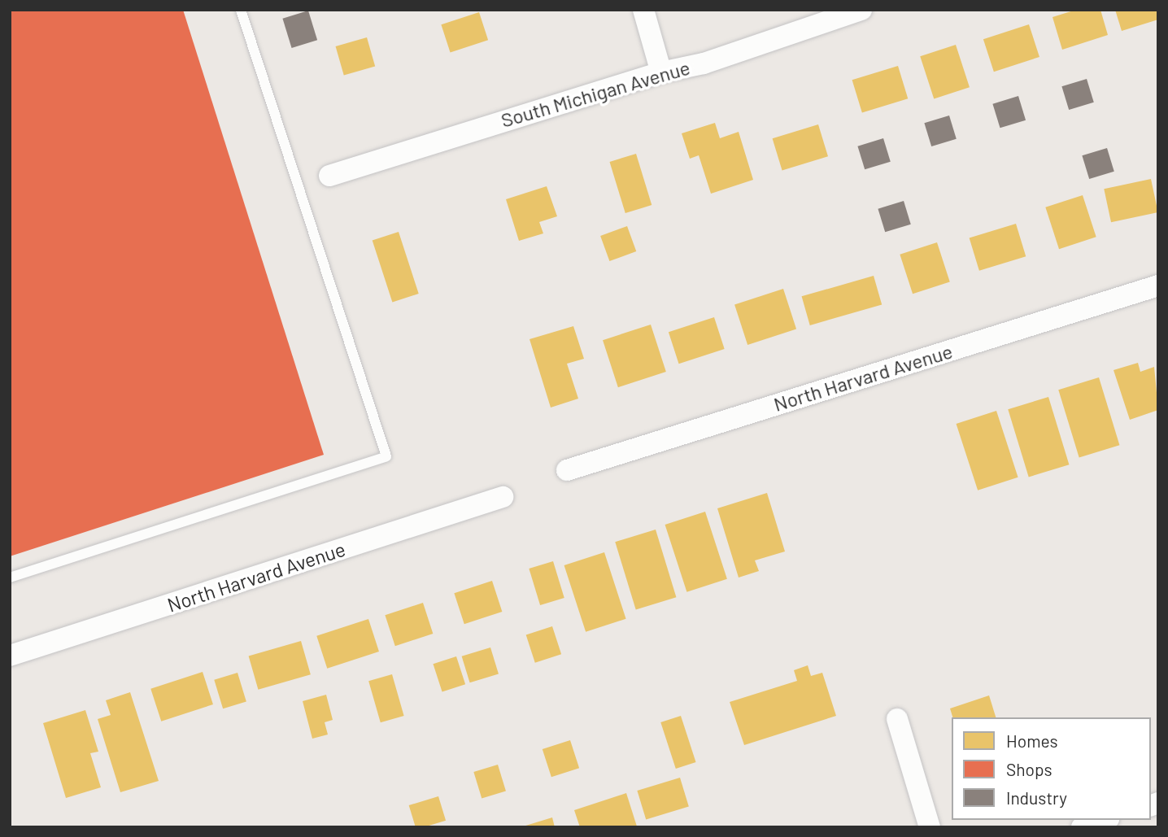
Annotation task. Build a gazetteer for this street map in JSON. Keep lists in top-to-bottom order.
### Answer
{
  "streets": {
    "street": ["South Michigan Avenue", "North Harvard Avenue"]
  },
  "legend": ["Homes", "Shops", "Industry"]
}
